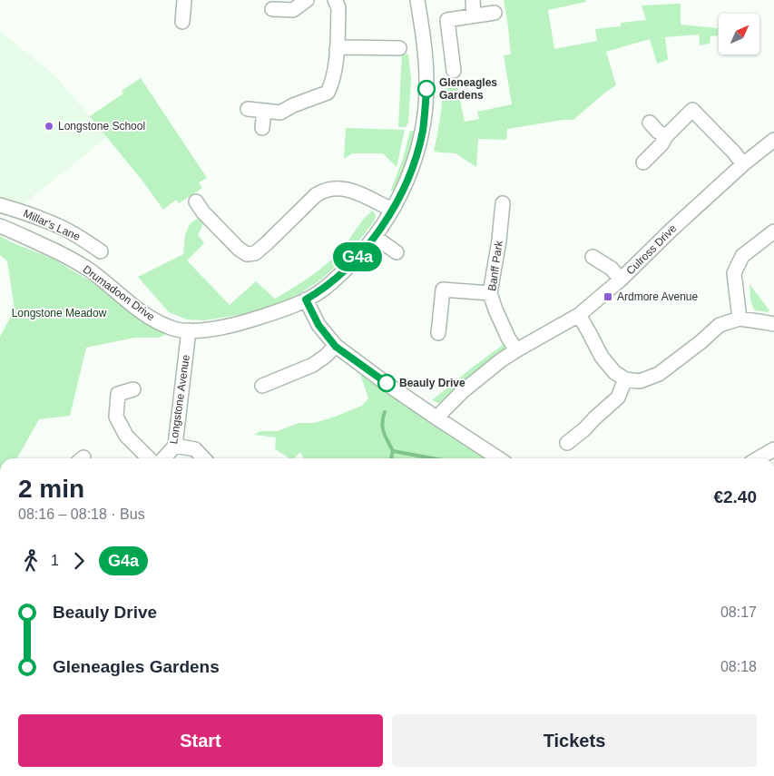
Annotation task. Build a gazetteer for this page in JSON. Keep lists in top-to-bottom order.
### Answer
{
  "streets": {
    "street": [
      "Millar's Lane",
      "Culross Drive",
      "Banff Park",
      "Drumadoon Drive",
      "Longstone Avenue"
    ]
  },
  "crossings": [
    ["Culross Drive", "Banff Park"],
    ["Drumadoon Drive", "Longstone Avenue"]
  ],
  "parks": ["Longstone Meadow"],
  "places": {
    "other": ["Gleneagles Gardens", "Longstone School", "Beauly Drive"],
    "transit": ["Ardmore Avenue"]
  },
  "lines": ["bus line G4a"],
  "north": "top right",
  "page": {
    "on_map": "G4a",
    "heading": ["2 min", "08:16 – 08:18 · Bus", "€2.40"],
    "legs": ["1", "G4a"],
    "list": [
      {
        "name": "Beauly Drive",
        "value": "08:17"
      },
      {
        "name": "Gleneagles Gardens",
        "value": "08:18"
      }
    ],
    "buttons": ["Start", "Tickets"]
  }
}
